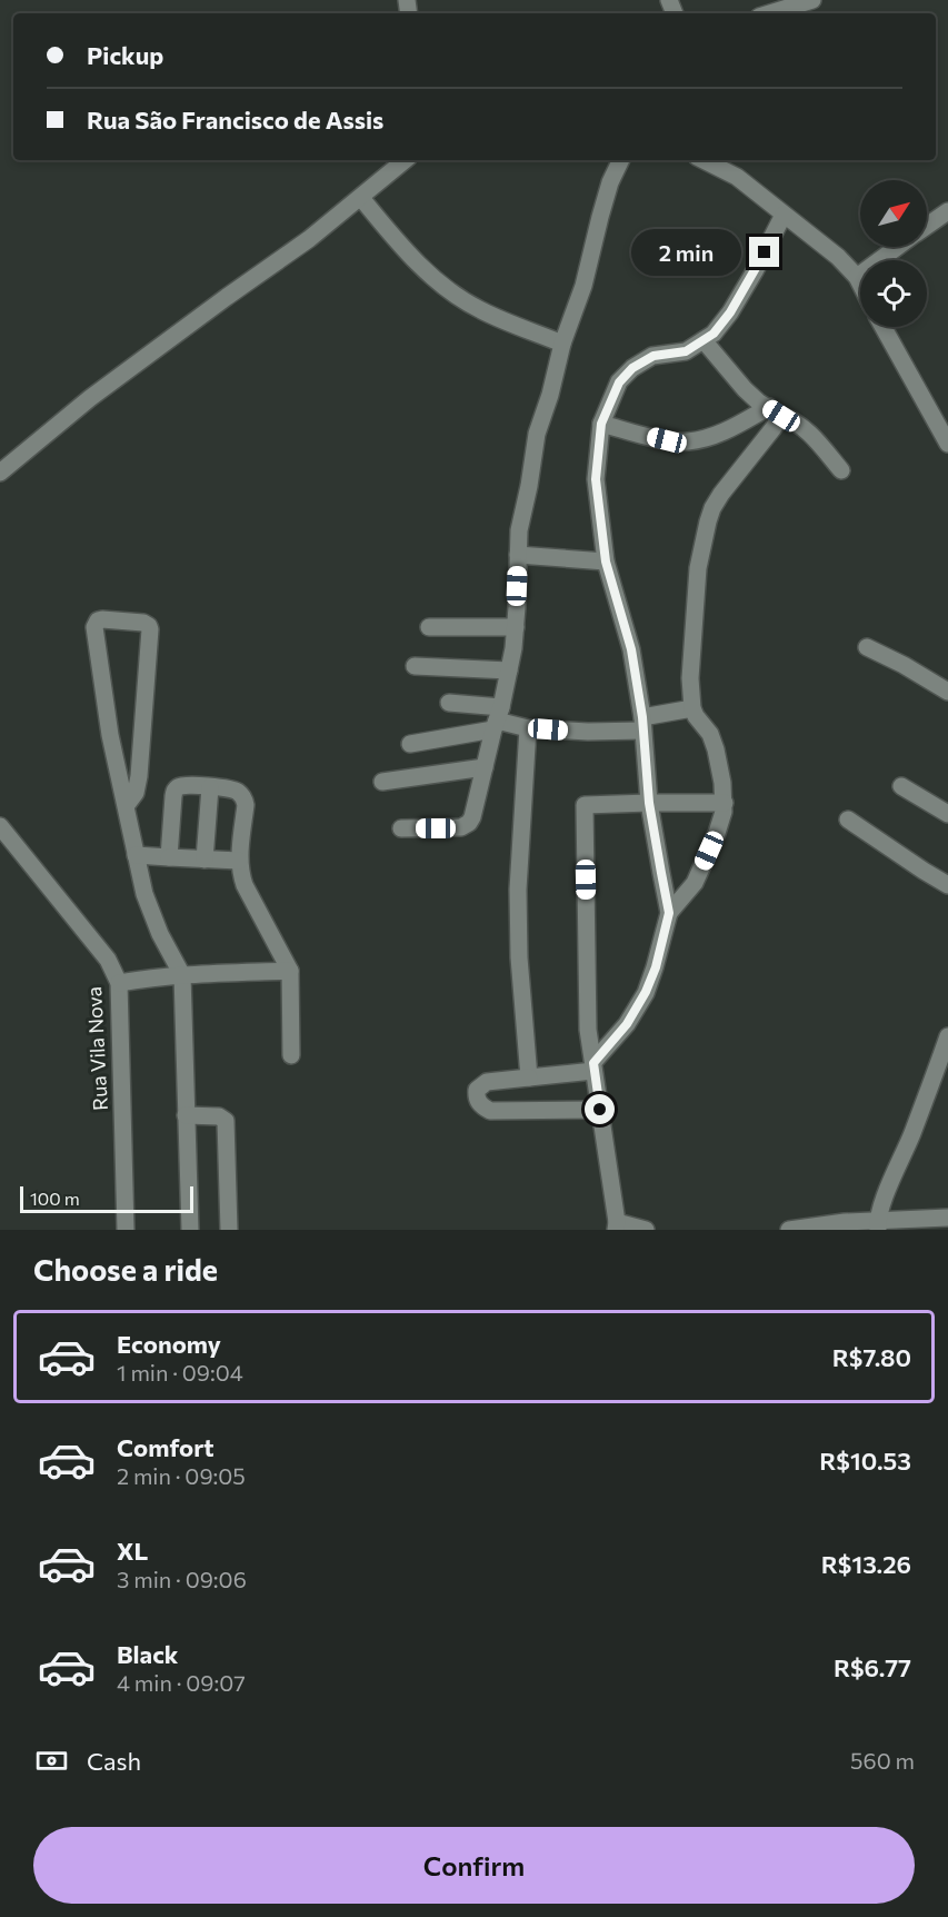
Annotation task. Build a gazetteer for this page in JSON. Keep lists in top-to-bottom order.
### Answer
{
  "streets": {
    "street": ["Rua Vila Nova"]
  },
  "scale_bar": "100 m",
  "north": "top right",
  "page": {
    "banner": ["Pickup", "Rua São Francisco de Assis"],
    "bubble": "2 min",
    "scale": "100 m",
    "heading": "Choose a ride",
    "list": [
      {
        "name": "Economy",
        "note": "1 min · 09:04",
        "value": "R$7.80"
      },
      {
        "name": "Comfort",
        "note": "2 min · 09:05",
        "value": "R$10.53"
      },
      {
        "name": "XL",
        "note": "3 min · 09:06",
        "value": "R$13.26"
      },
      {
        "name": "Black",
        "note": "4 min · 09:07",
        "value": "R$6.77"
      }
    ],
    "pay": ["Cash", "560 m"],
    "buttons": "Confirm"
  }
}
